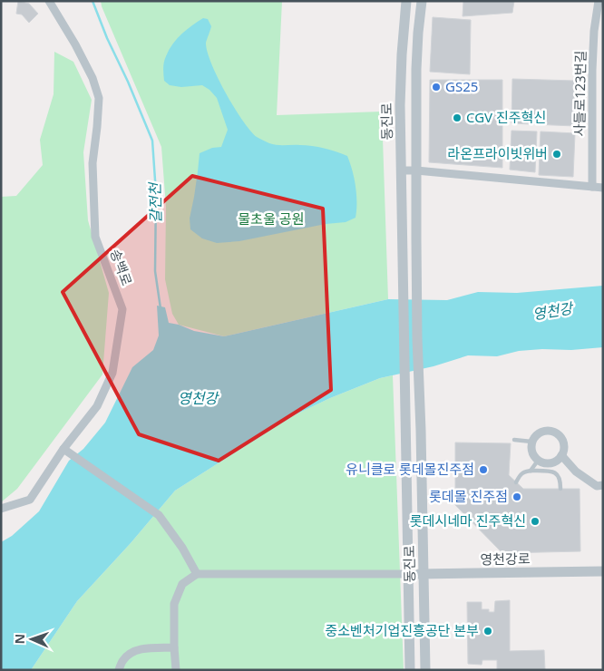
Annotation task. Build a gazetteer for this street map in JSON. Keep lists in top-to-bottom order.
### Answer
{
  "streets": {
    "street": [
      "사들로123번길",
      "동진로",
      "송백로",
      "영천강로"
    ]
  },
  "crossings": [
    ["동진로", "영천강로"]
  ],
  "water": ["갈전천", "영천강"],
  "parks": ["물초울 공원"],
  "places": [
    "GS25",
    "CGV 진주혁신",
    "라온프라이빗위버",
    "유니클로 롯데몰진주점",
    "롯데몰 진주점",
    "롯데시네마 진주혁신",
    "중소벤처기업진흥공단 본부"
  ],
  "north": "left"
}
